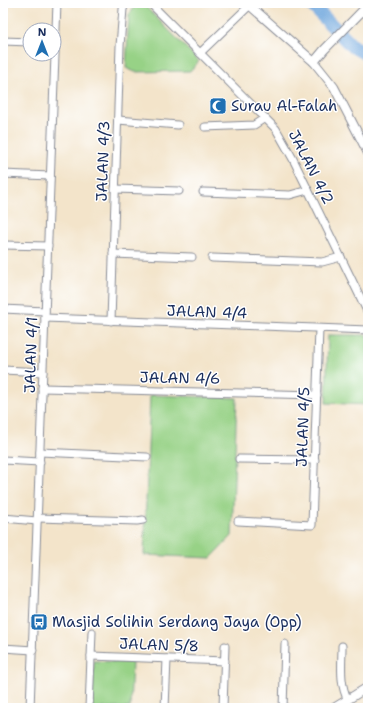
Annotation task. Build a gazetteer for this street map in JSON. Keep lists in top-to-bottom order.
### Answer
{
  "streets": {
    "street": [
      "JALAN 4/3",
      "JALAN 4/2",
      "JALAN 4/4",
      "JALAN 4/1",
      "JALAN 4/6",
      "JALAN 4/5",
      "JALAN 5/8"
    ]
  },
  "crossings": [
    ["JALAN 4/3", "JALAN 4/4"],
    ["JALAN 4/4", "JALAN 4/1"],
    ["JALAN 4/4", "JALAN 4/5"],
    ["JALAN 4/1", "JALAN 4/6"],
    ["JALAN 4/6", "JALAN 4/5"]
  ],
  "places": {
    "mosque": ["Surau Al-Falah"],
    "bus stop": ["Masjid Solihin Serdang Jaya (Opp)"]
  },
  "north": "top"
}
